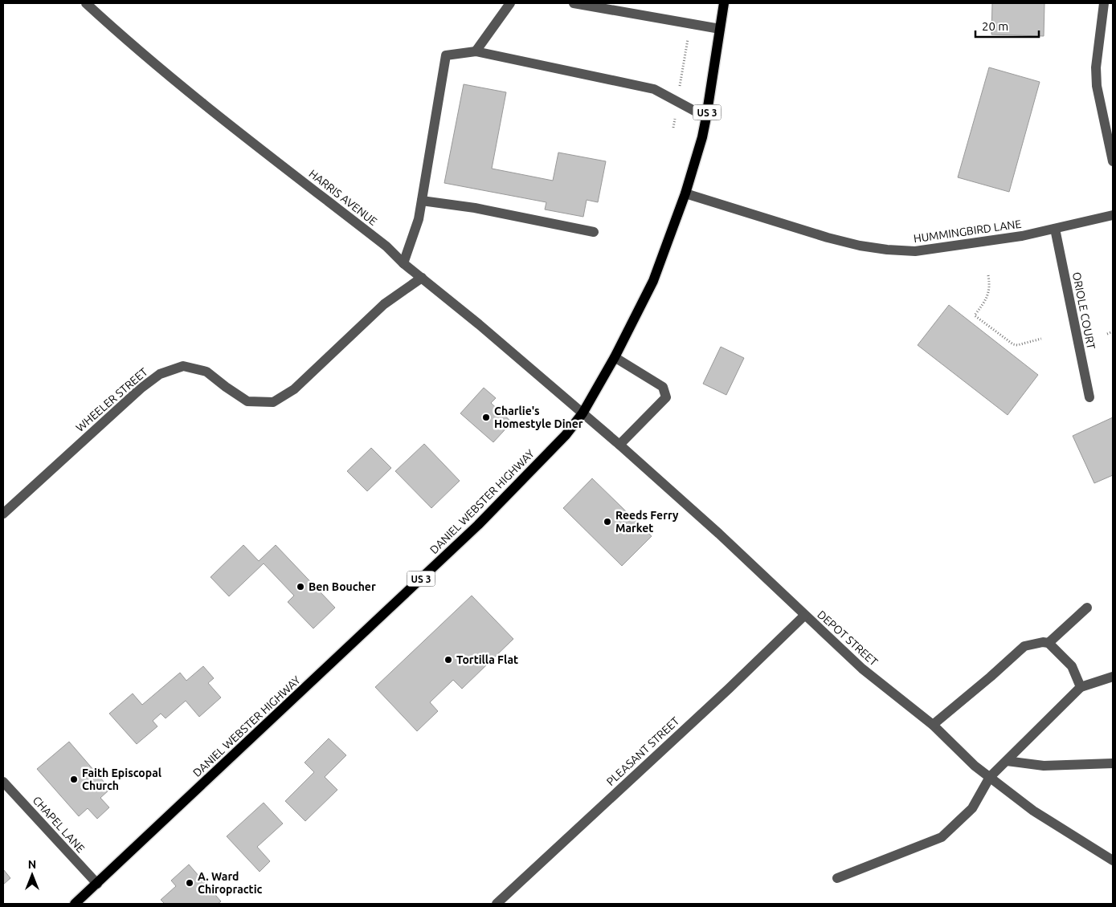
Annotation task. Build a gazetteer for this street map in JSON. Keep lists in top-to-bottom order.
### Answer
{
  "streets": {
    "main road": ["US 3", "DANIEL WEBSTER HIGHWAY"],
    "street": [
      "HARRIS AVENUE",
      "HUMMINGBIRD LANE",
      "ORIOLE COURT",
      "WHEELER STREET",
      "DEPOT STREET",
      "PLEASANT STREET",
      "CHAPEL LANE"
    ]
  },
  "crossings": [
    ["HARRIS AVENUE", "WHEELER STREET"],
    ["HARRIS AVENUE", "DANIEL WEBSTER HIGHWAY"],
    ["HARRIS AVENUE", "DEPOT STREET"],
    ["HUMMINGBIRD LANE", "ORIOLE COURT"],
    ["HUMMINGBIRD LANE", "DANIEL WEBSTER HIGHWAY"],
    ["DANIEL WEBSTER HIGHWAY", "DEPOT STREET"],
    ["DANIEL WEBSTER HIGHWAY", "CHAPEL LANE"],
    ["DEPOT STREET", "PLEASANT STREET"]
  ],
  "places": [
    "Charlie's Homestyle Diner",
    "Reeds Ferry Market",
    "Ben Boucher",
    "Tortilla Flat",
    "Faith Episcopal Church",
    "A. Ward Chiropractic"
  ],
  "scale_bar": "20 m",
  "north": "top"
}
